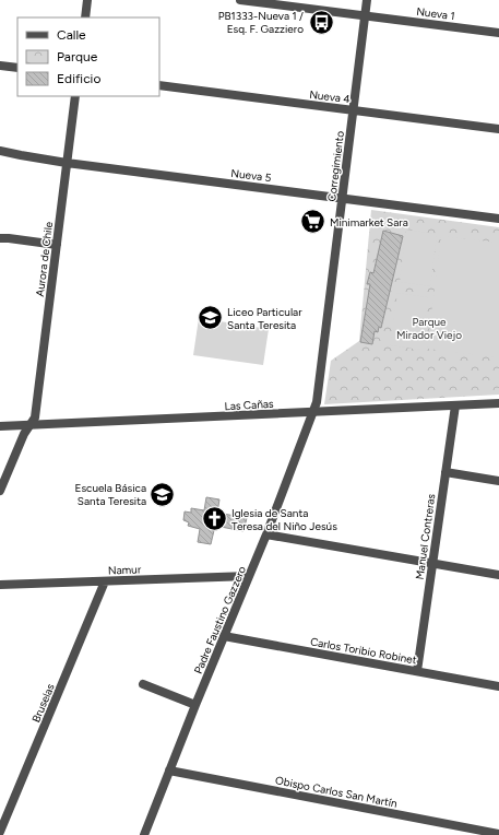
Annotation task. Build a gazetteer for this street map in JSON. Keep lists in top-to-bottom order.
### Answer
{
  "streets": {
    "street": [
      "Nueva 1",
      "Nueva 4",
      "Corregimiento",
      "Nueva 5",
      "Aurora de Chile",
      "Las Cañas",
      "Manuel Contreras",
      "Namur",
      "Padre Faustino Gazzero",
      "Carlos Toribio Robinet",
      "Bruselas",
      "Obispo Carlos San Martín"
    ]
  },
  "crossings": [
    ["Nueva 1", "Corregimiento"],
    ["Nueva 4", "Corregimiento"],
    ["Corregimiento", "Nueva 5"],
    ["Corregimiento", "Las Cañas"],
    ["Corregimiento", "Padre Faustino Gazzero"],
    ["Nueva 5", "Aurora de Chile"],
    ["Aurora de Chile", "Las Cañas"],
    ["Las Cañas", "Manuel Contreras"],
    ["Las Cañas", "Padre Faustino Gazzero"],
    ["Manuel Contreras", "Carlos Toribio Robinet"],
    ["Namur", "Padre Faustino Gazzero"],
    ["Namur", "Bruselas"],
    ["Padre Faustino Gazzero", "Carlos Toribio Robinet"],
    ["Padre Faustino Gazzero", "Obispo Carlos San Martín"]
  ],
  "parks": ["Parque Mirador Viejo"],
  "places": {
    "bus stop": ["PB1333-Nueva 1 / Esq. F. Gazziero"],
    "supermarket": ["Minimarket Sara"],
    "school or university": ["Liceo Particular Santa Teresita", "Escuela Básica Santa Teresita"],
    "church": ["Iglesia de Santa Teresa del Niño Jesús"]
  },
  "legend": ["Calle", "Parque", "Edificio"]
}
